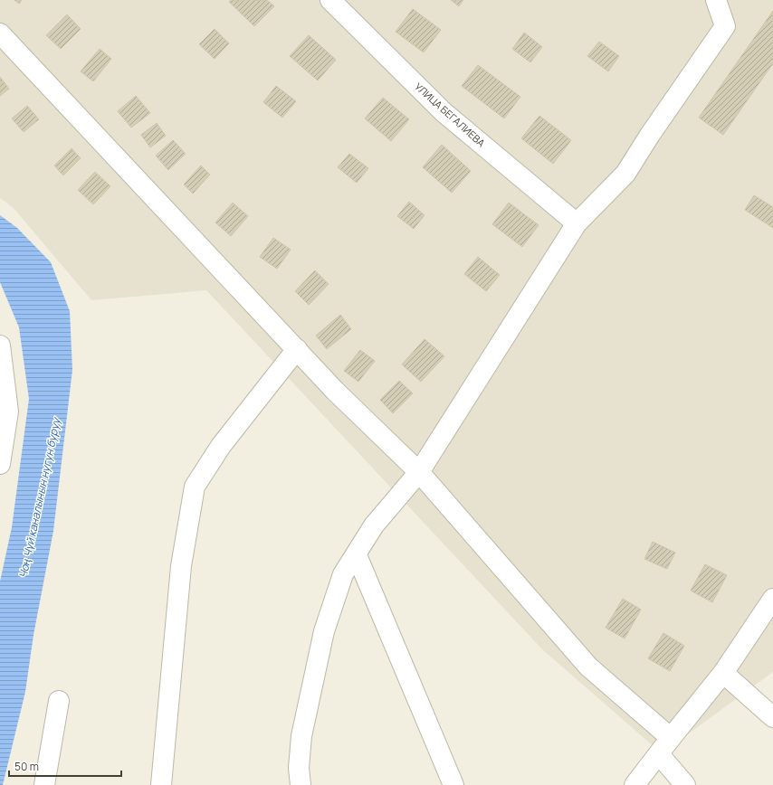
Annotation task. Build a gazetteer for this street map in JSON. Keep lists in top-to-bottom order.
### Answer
{
  "streets": {
    "street": ["УЛИЦА БЕГАЛИЕВА"]
  },
  "water": ["Чоң Чүй каналынын нугун буруу"],
  "scale_bar": "50 m"
}
